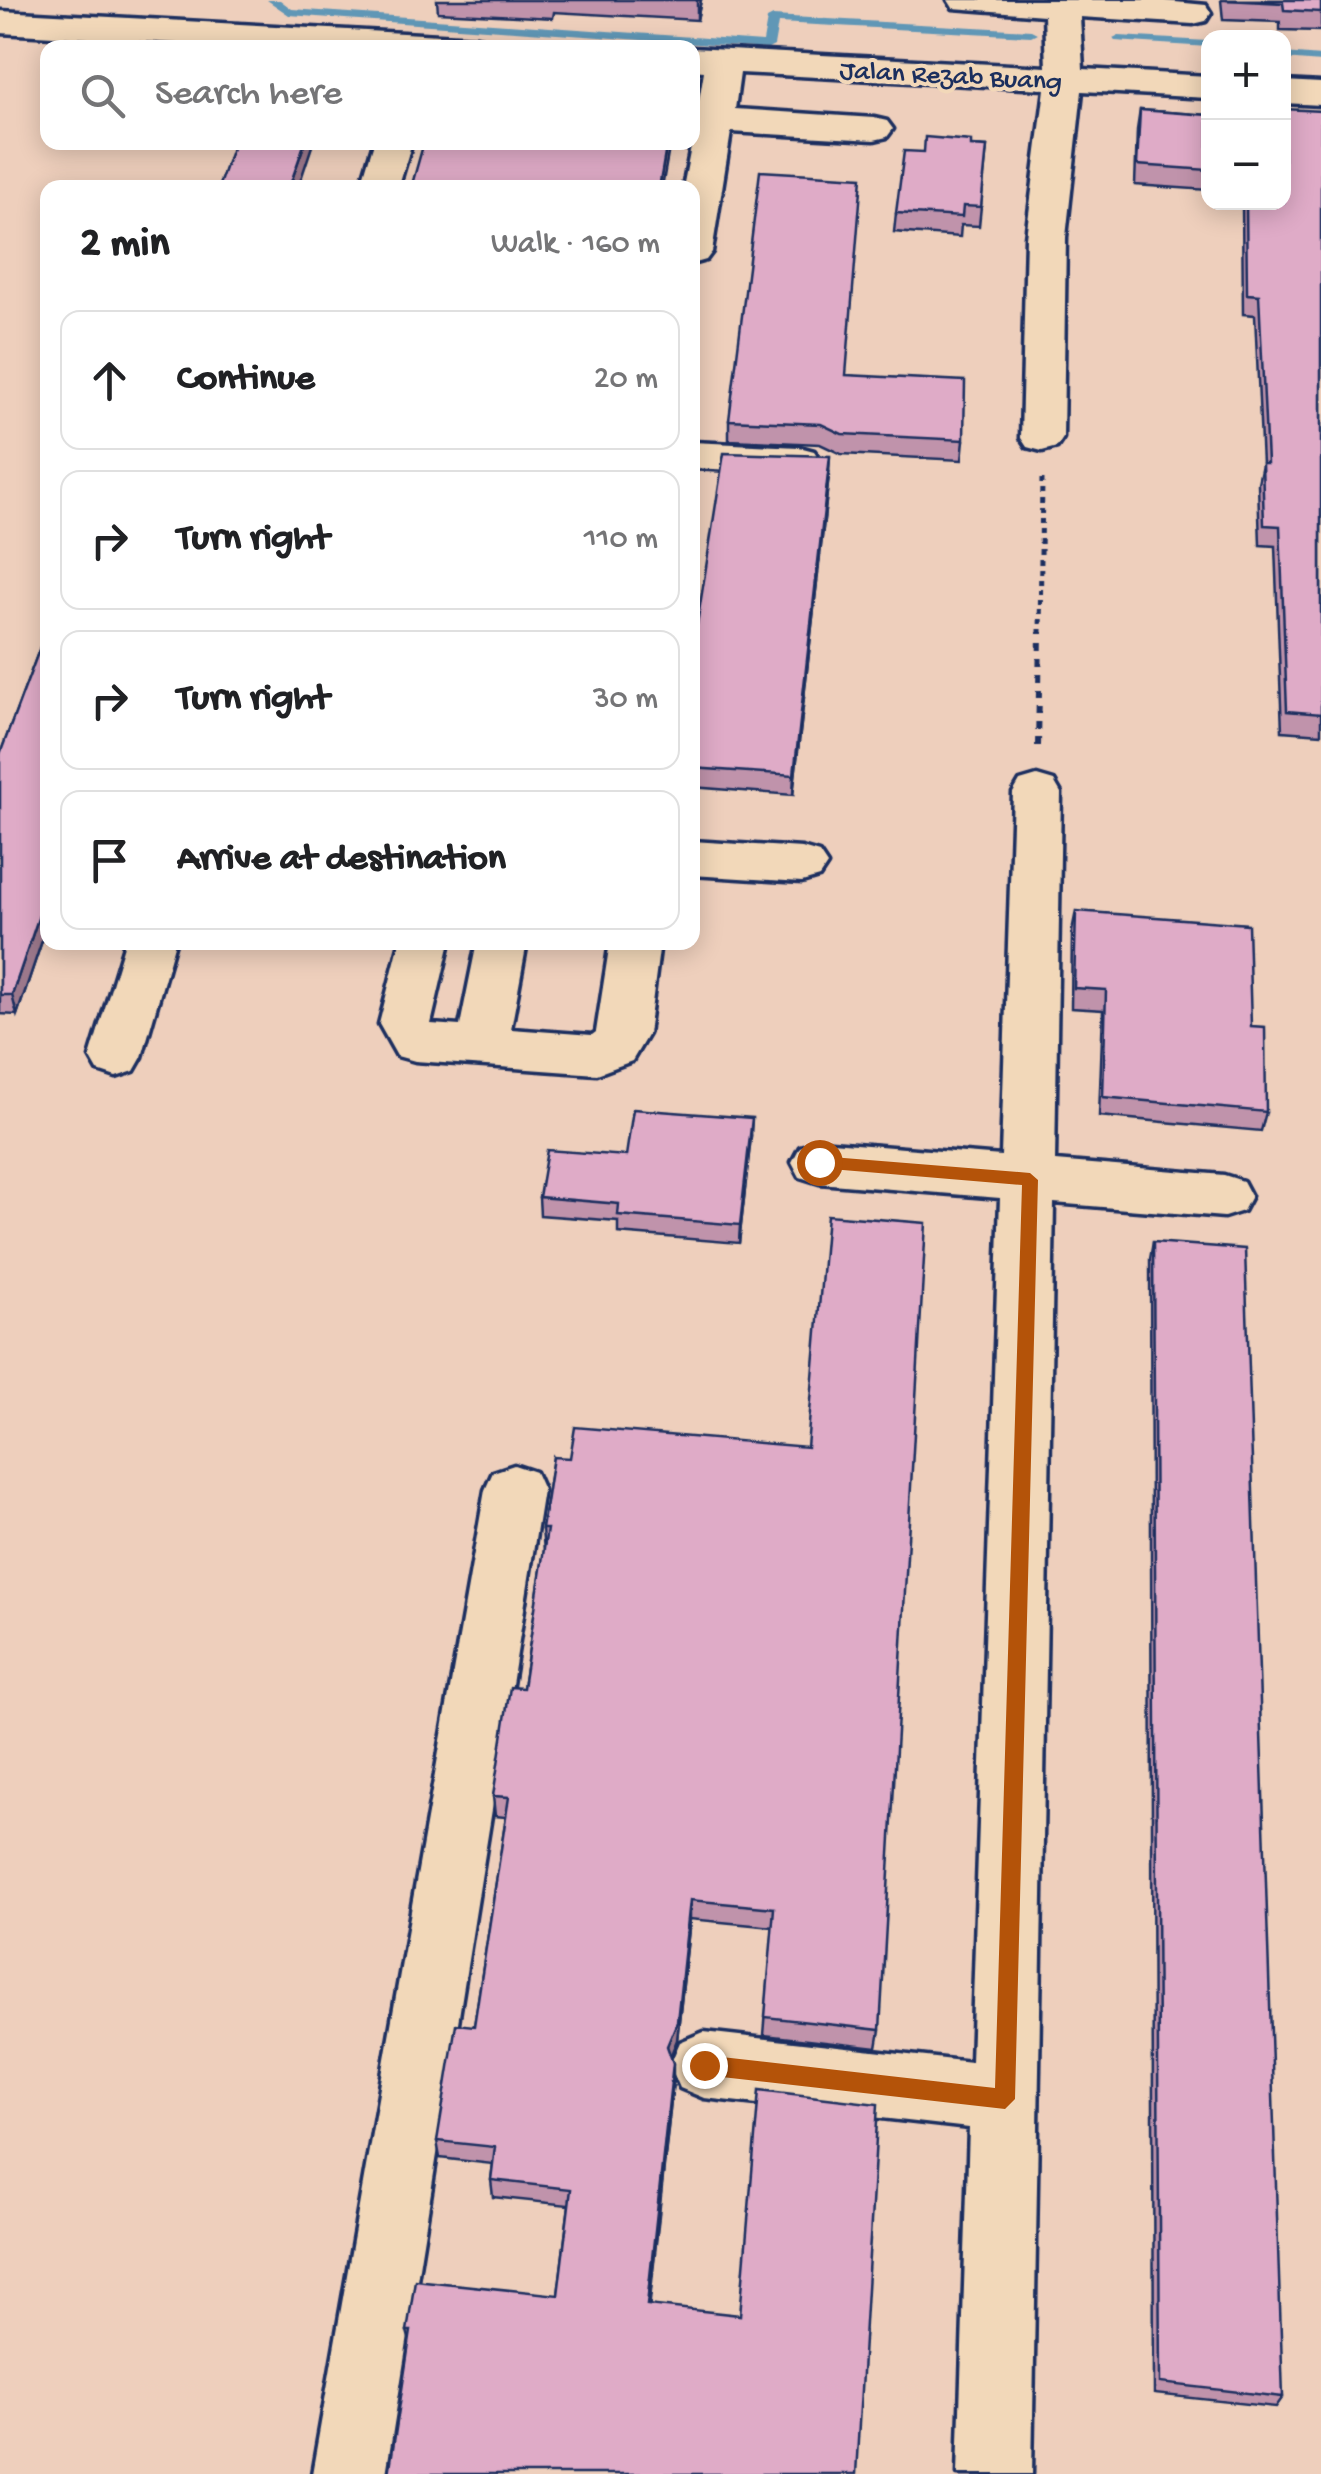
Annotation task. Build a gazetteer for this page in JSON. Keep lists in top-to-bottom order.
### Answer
{
  "streets": {
    "street": ["Jalan Rezab Buang"]
  },
  "page": {
    "map_buttons": ["+", "−"],
    "search": "Search here",
    "heading": ["2 min", "Walk · 160 m"],
    "list": [
      ["Continue", "20 m"],
      ["Turn right", "110 m"],
      ["Turn right", "30 m"],
      "Arrive at destination"
    ]
  }
}
